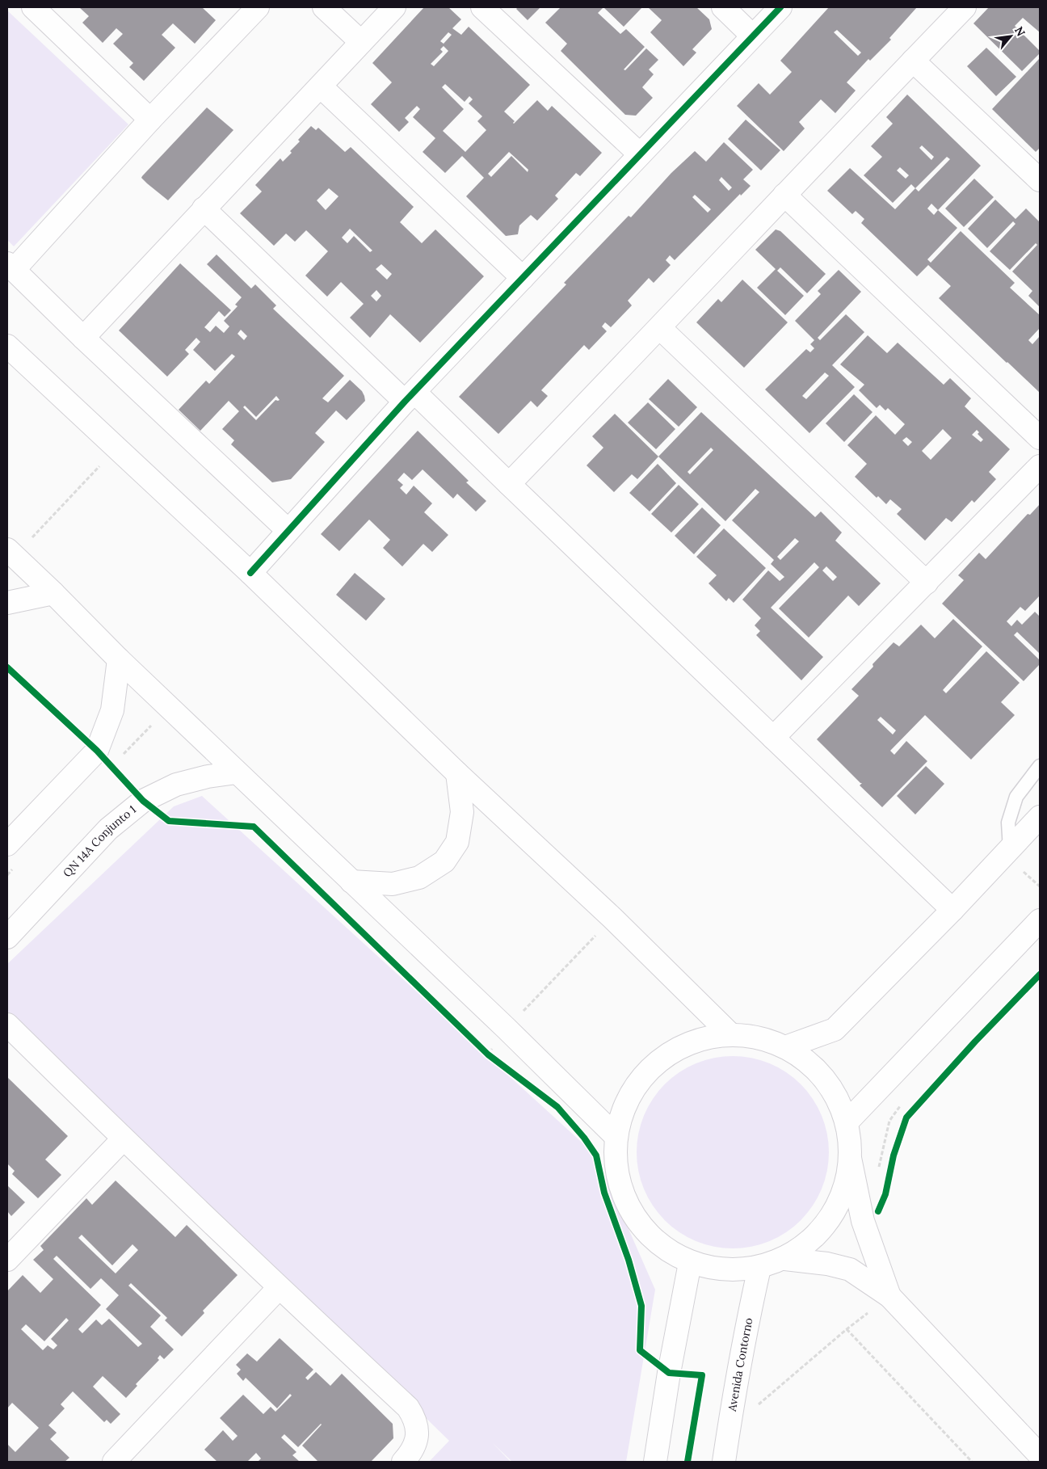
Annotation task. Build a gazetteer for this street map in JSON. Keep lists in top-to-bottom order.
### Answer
{
  "streets": {
    "street": ["QN 14A Conjunto 1", "Avenida Contorno"]
  },
  "north": "top right"
}
